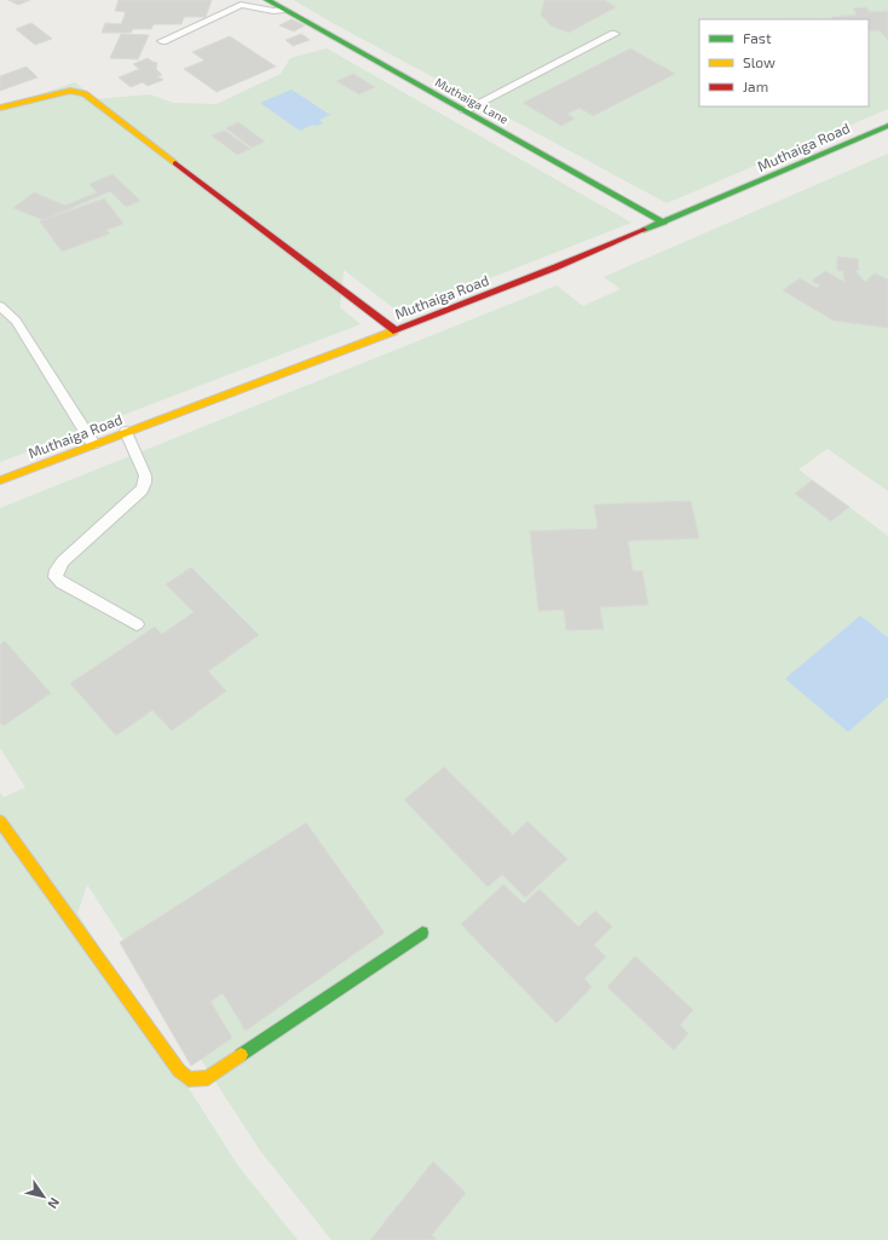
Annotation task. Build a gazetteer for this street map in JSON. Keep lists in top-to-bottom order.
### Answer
{
  "streets": {
    "street": ["Muthaiga Lane", "Muthaiga Road"]
  },
  "crossings": [
    ["Muthaiga Lane", "Muthaiga Road"]
  ],
  "legend": ["Fast", "Slow", "Jam"],
  "north": "bottom right"
}
